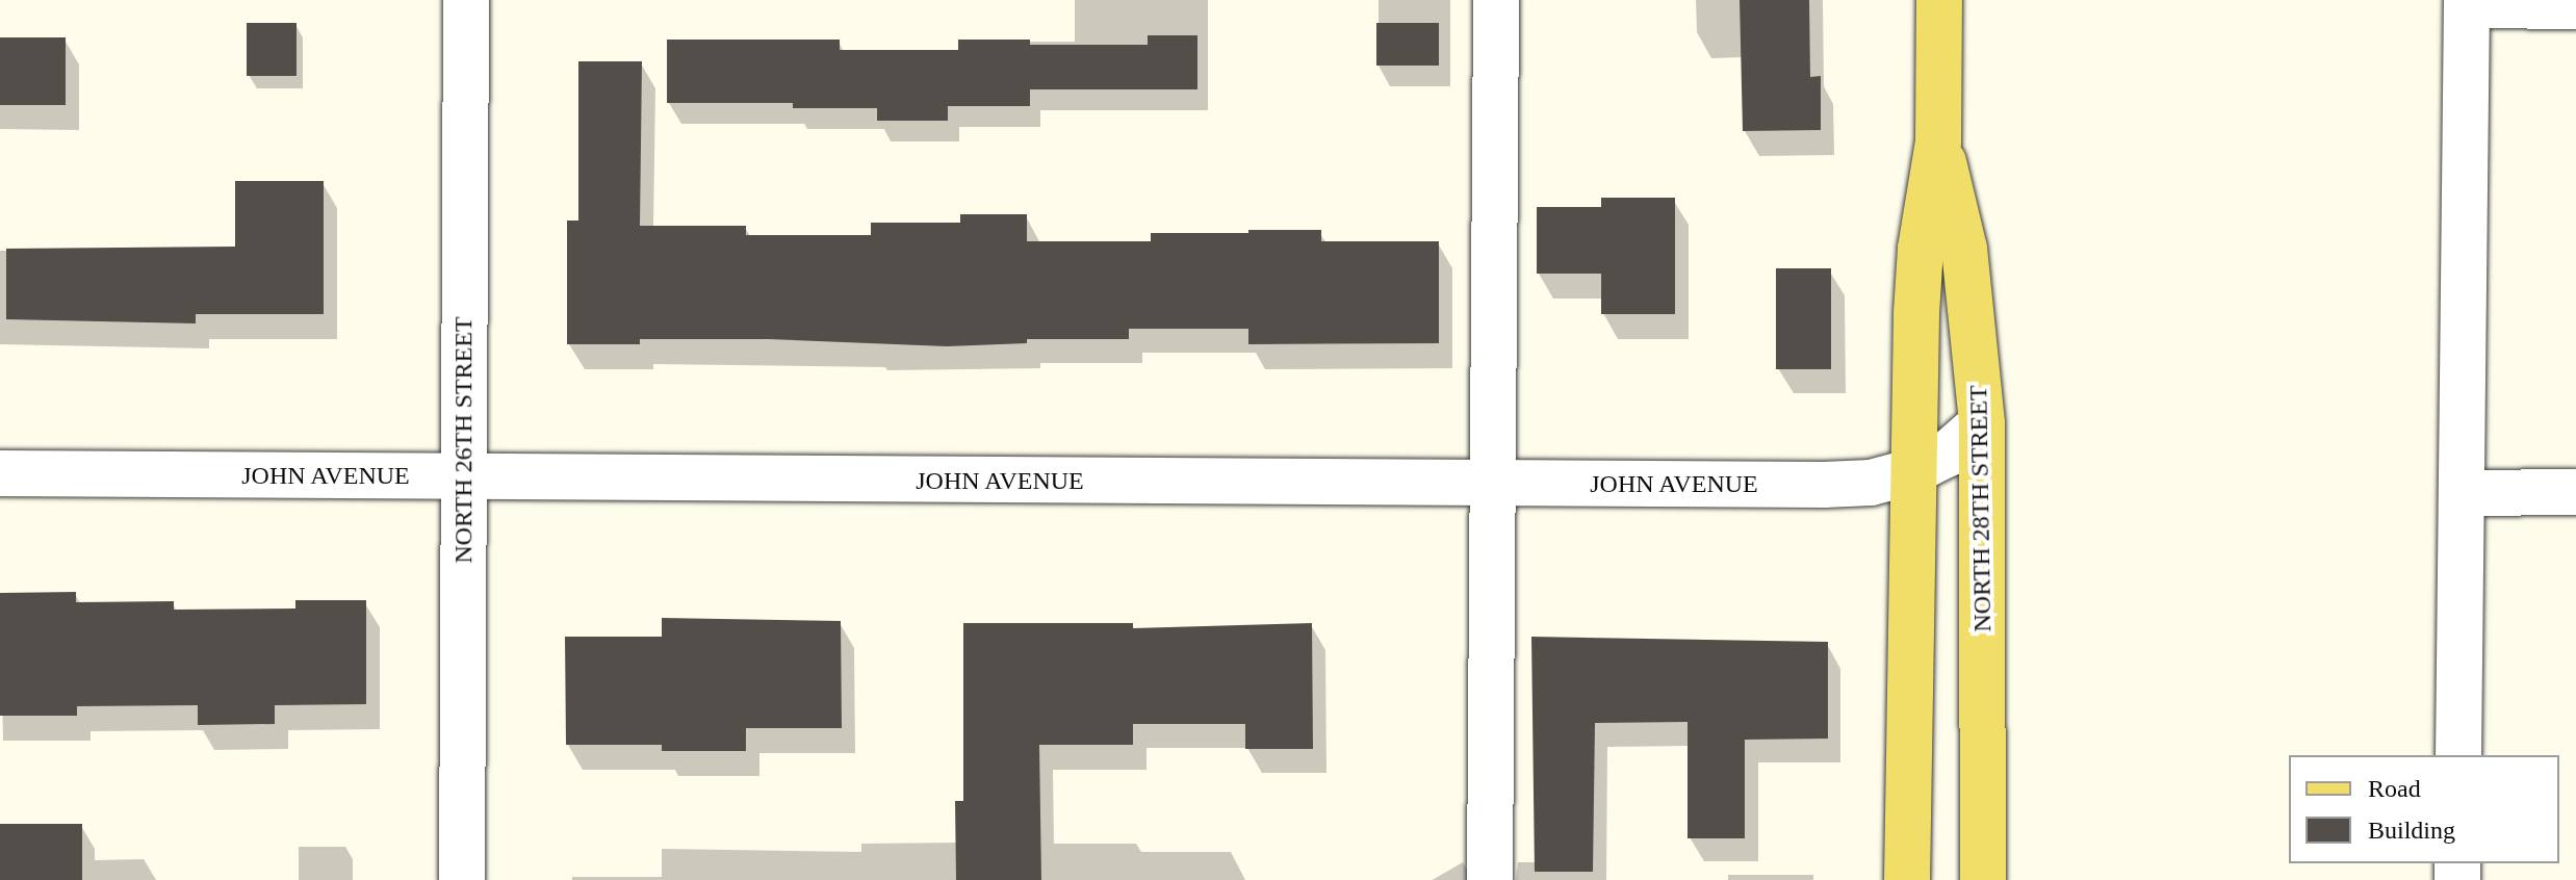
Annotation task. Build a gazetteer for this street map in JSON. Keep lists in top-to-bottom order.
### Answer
{
  "streets": {
    "main road": ["NORTH 28TH STREET"],
    "street": ["NORTH 26TH STREET", "JOHN AVENUE"]
  },
  "crossings": [
    ["NORTH 26TH STREET", "JOHN AVENUE"],
    ["JOHN AVENUE", "NORTH 28TH STREET"]
  ],
  "legend": ["Road", "Building"]
}
